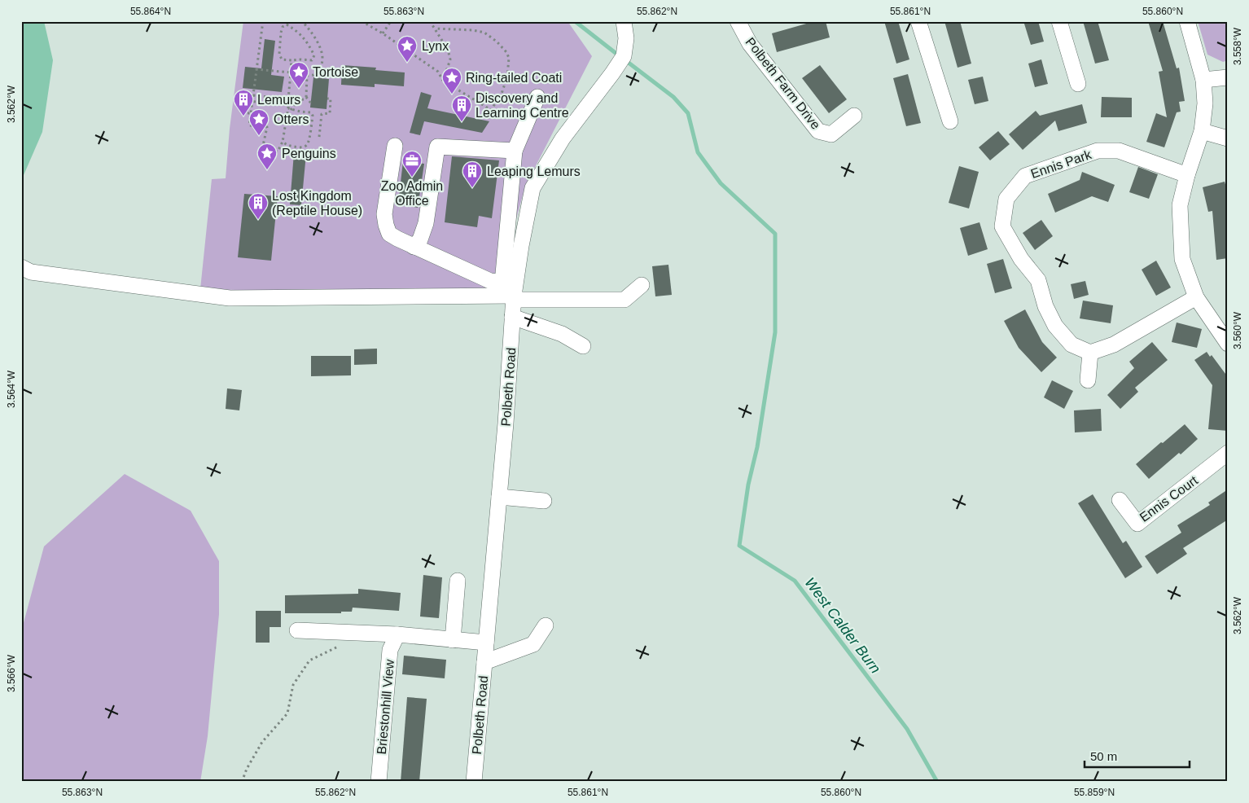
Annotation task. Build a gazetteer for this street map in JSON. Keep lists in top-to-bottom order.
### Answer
{
  "streets": {
    "street": [
      "Polbeth Farm Drive",
      "Ennis Park",
      "Polbeth Road",
      "Ennis Court",
      "Briestonhill View"
    ]
  },
  "water": ["West Calder Burn"],
  "places": {
    "place": [
      "Lynx",
      "Tortoise",
      "Ring-tailed Coati",
      "Otters",
      "Penguins"
    ],
    "building": [
      "Lemurs",
      "Discovery and Learning Centre",
      "Leaping Lemurs",
      "Lost Kingdom (Reptile House)"
    ],
    "office": ["Zoo Admin Office"]
  },
  "scale_bar": "50 m",
  "coordinates": [
    "55.864°N",
    "55.863°N",
    "55.862°N",
    "55.861°N",
    "55.860°N",
    "3.558°W",
    "3.562°W",
    "3.560°W",
    "3.564°W",
    "3.566°W",
    "55.859°N"
  ]
}
